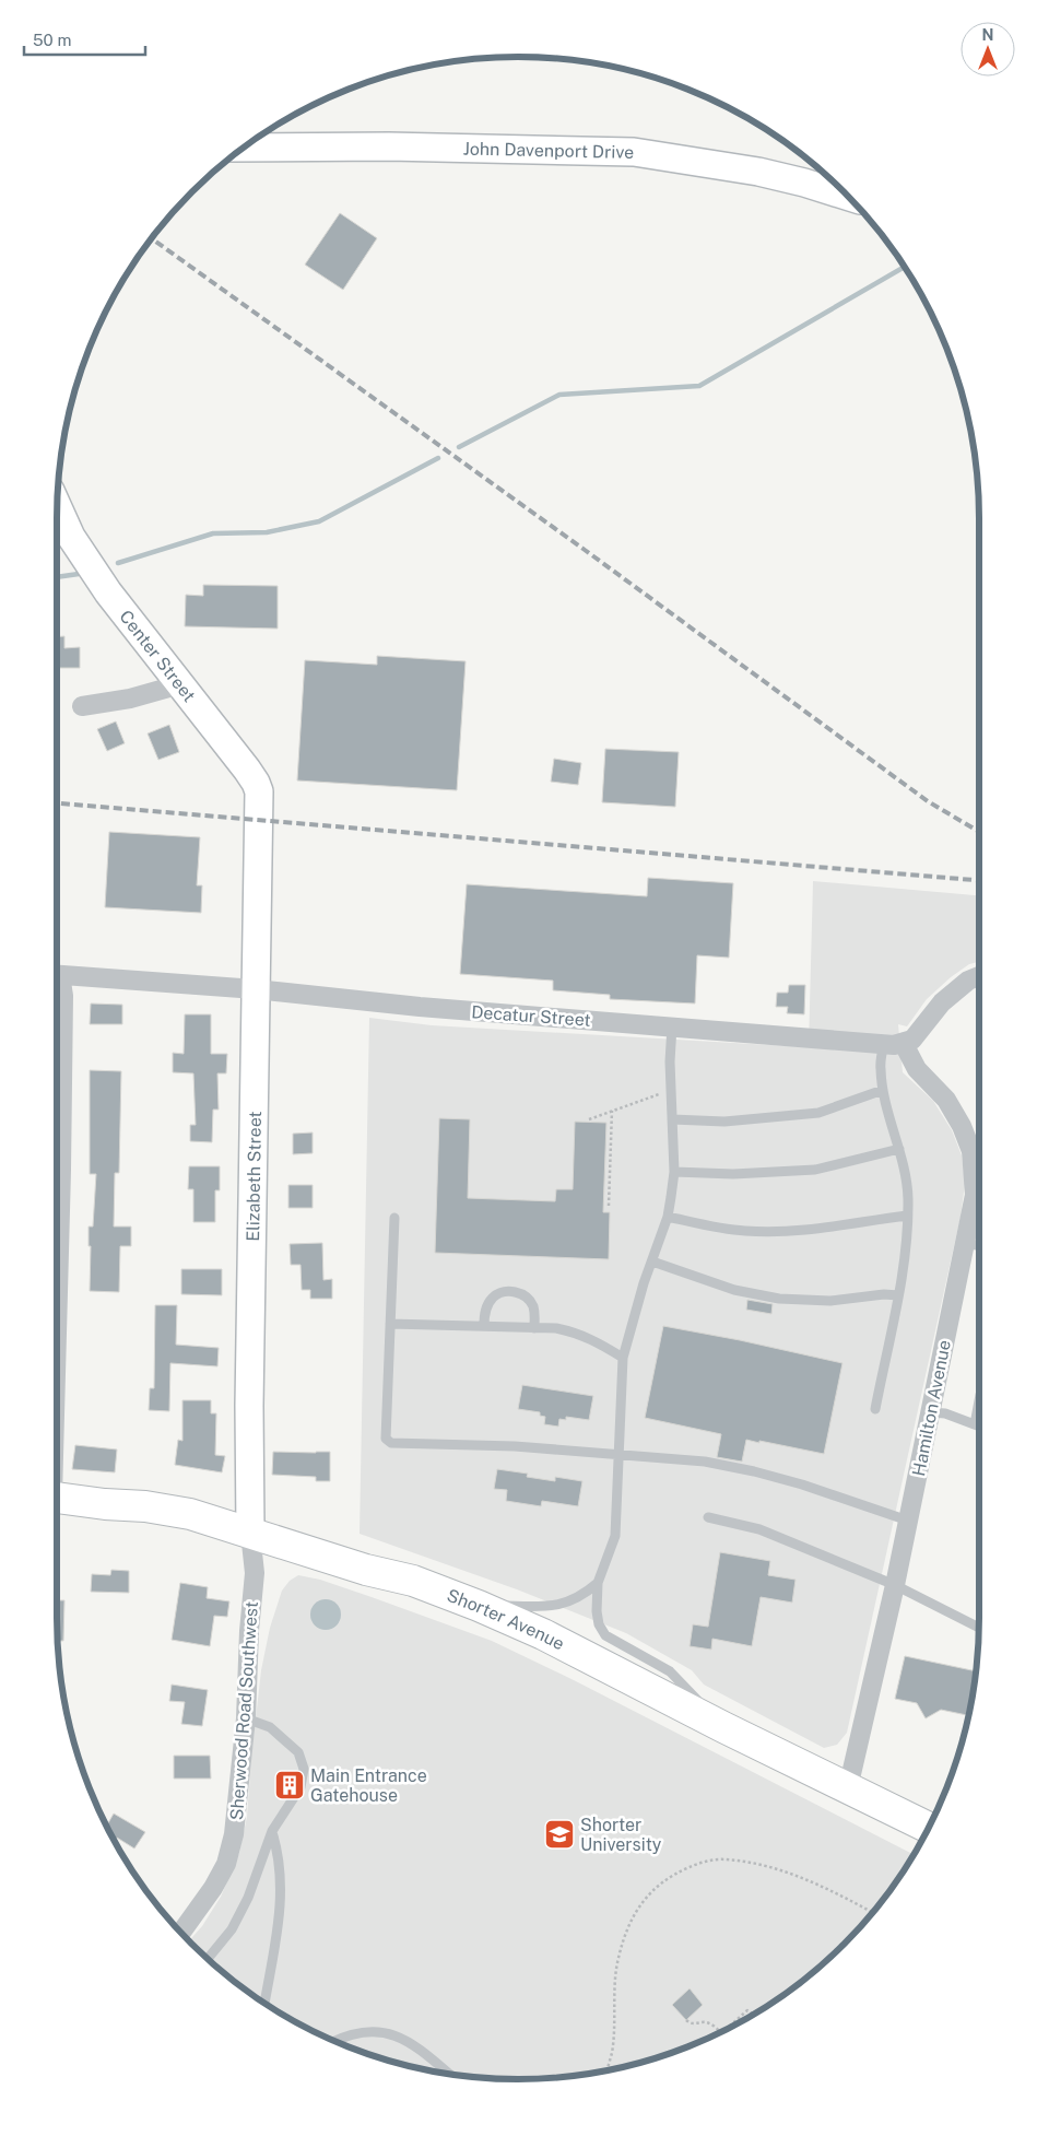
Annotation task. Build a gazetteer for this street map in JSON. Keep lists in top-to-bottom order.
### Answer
{
  "streets": {
    "main road": ["Shorter Avenue"],
    "street": [
      "John Davenport Drive",
      "Center Street",
      "Decatur Street",
      "Elizabeth Street",
      "Hamilton Avenue",
      "Sherwood Road Southwest"
    ]
  },
  "crossings": [
    ["Center Street", "Elizabeth Street"],
    ["Decatur Street", "Elizabeth Street"],
    ["Decatur Street", "Hamilton Avenue"],
    ["Elizabeth Street", "Shorter Avenue"],
    ["Elizabeth Street", "Sherwood Road Southwest"],
    ["Hamilton Avenue", "Shorter Avenue"],
    ["Shorter Avenue", "Sherwood Road Southwest"]
  ],
  "places": {
    "building": ["Main Entrance Gatehouse"],
    "school or university": ["Shorter University"]
  },
  "scale_bar": "50 m",
  "north": "top"
}
